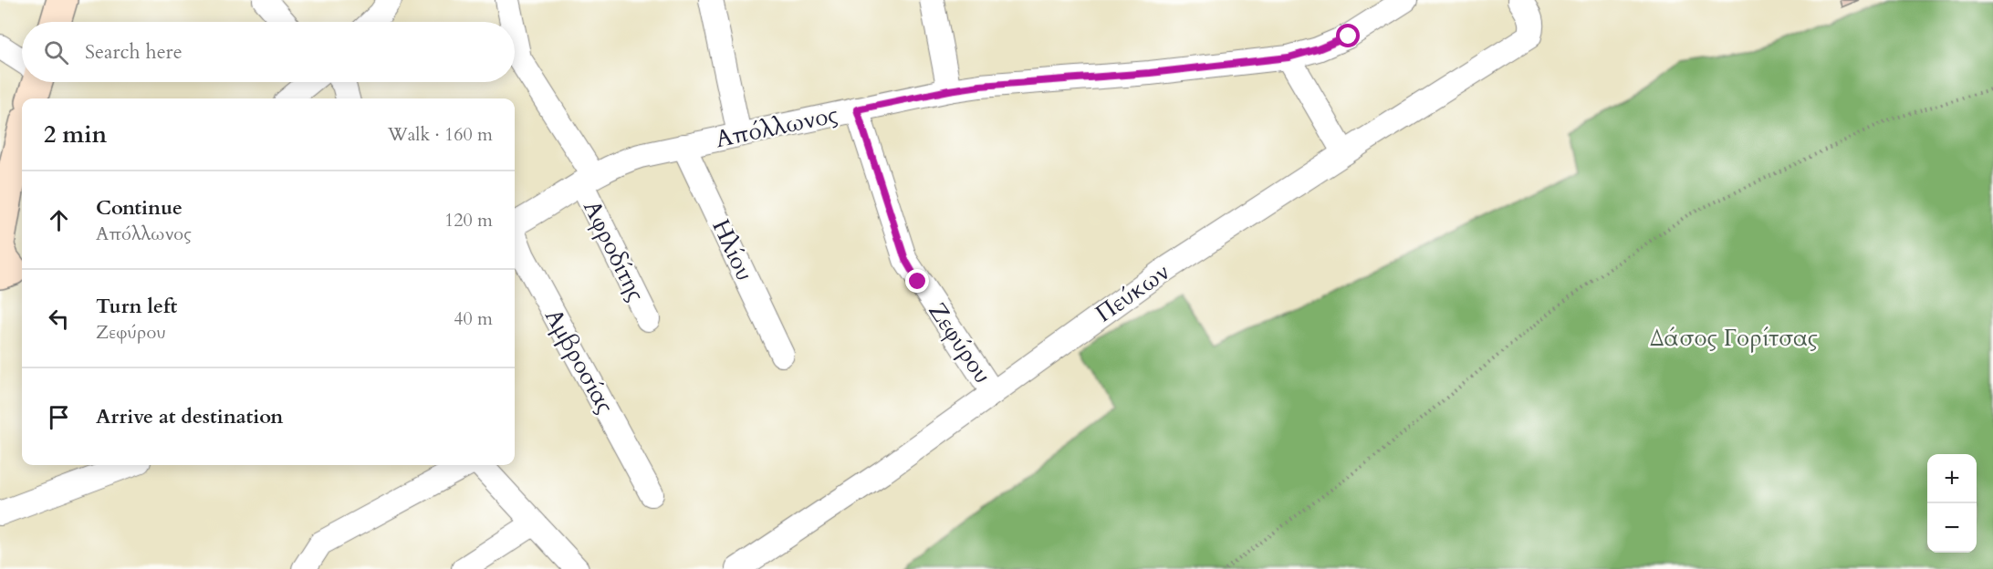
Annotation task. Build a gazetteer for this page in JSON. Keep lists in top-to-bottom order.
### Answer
{
  "streets": {
    "street": [
      "Απόλλωνος",
      "Ηλίου",
      "Αφροδίτης",
      "Πεύκων",
      "Ζεφύρου",
      "Αμβροσίας"
    ]
  },
  "crossings": [
    ["Απόλλωνος", "Ηλίου"],
    ["Απόλλωνος", "Αφροδίτης"],
    ["Απόλλωνος", "Ζεφύρου"],
    ["Πεύκων", "Ζεφύρου"]
  ],
  "parks": ["Δάσος Γορίτσας"],
  "page": {
    "search": "Search here",
    "heading": ["2 min", "Walk · 160 m"],
    "list": [
      ["Continue", "Απόλλωνος", "120 m"],
      ["Turn left", "Ζεφύρου", "40 m"],
      "Arrive at destination"
    ],
    "map_buttons": ["+", "−"]
  }
}
